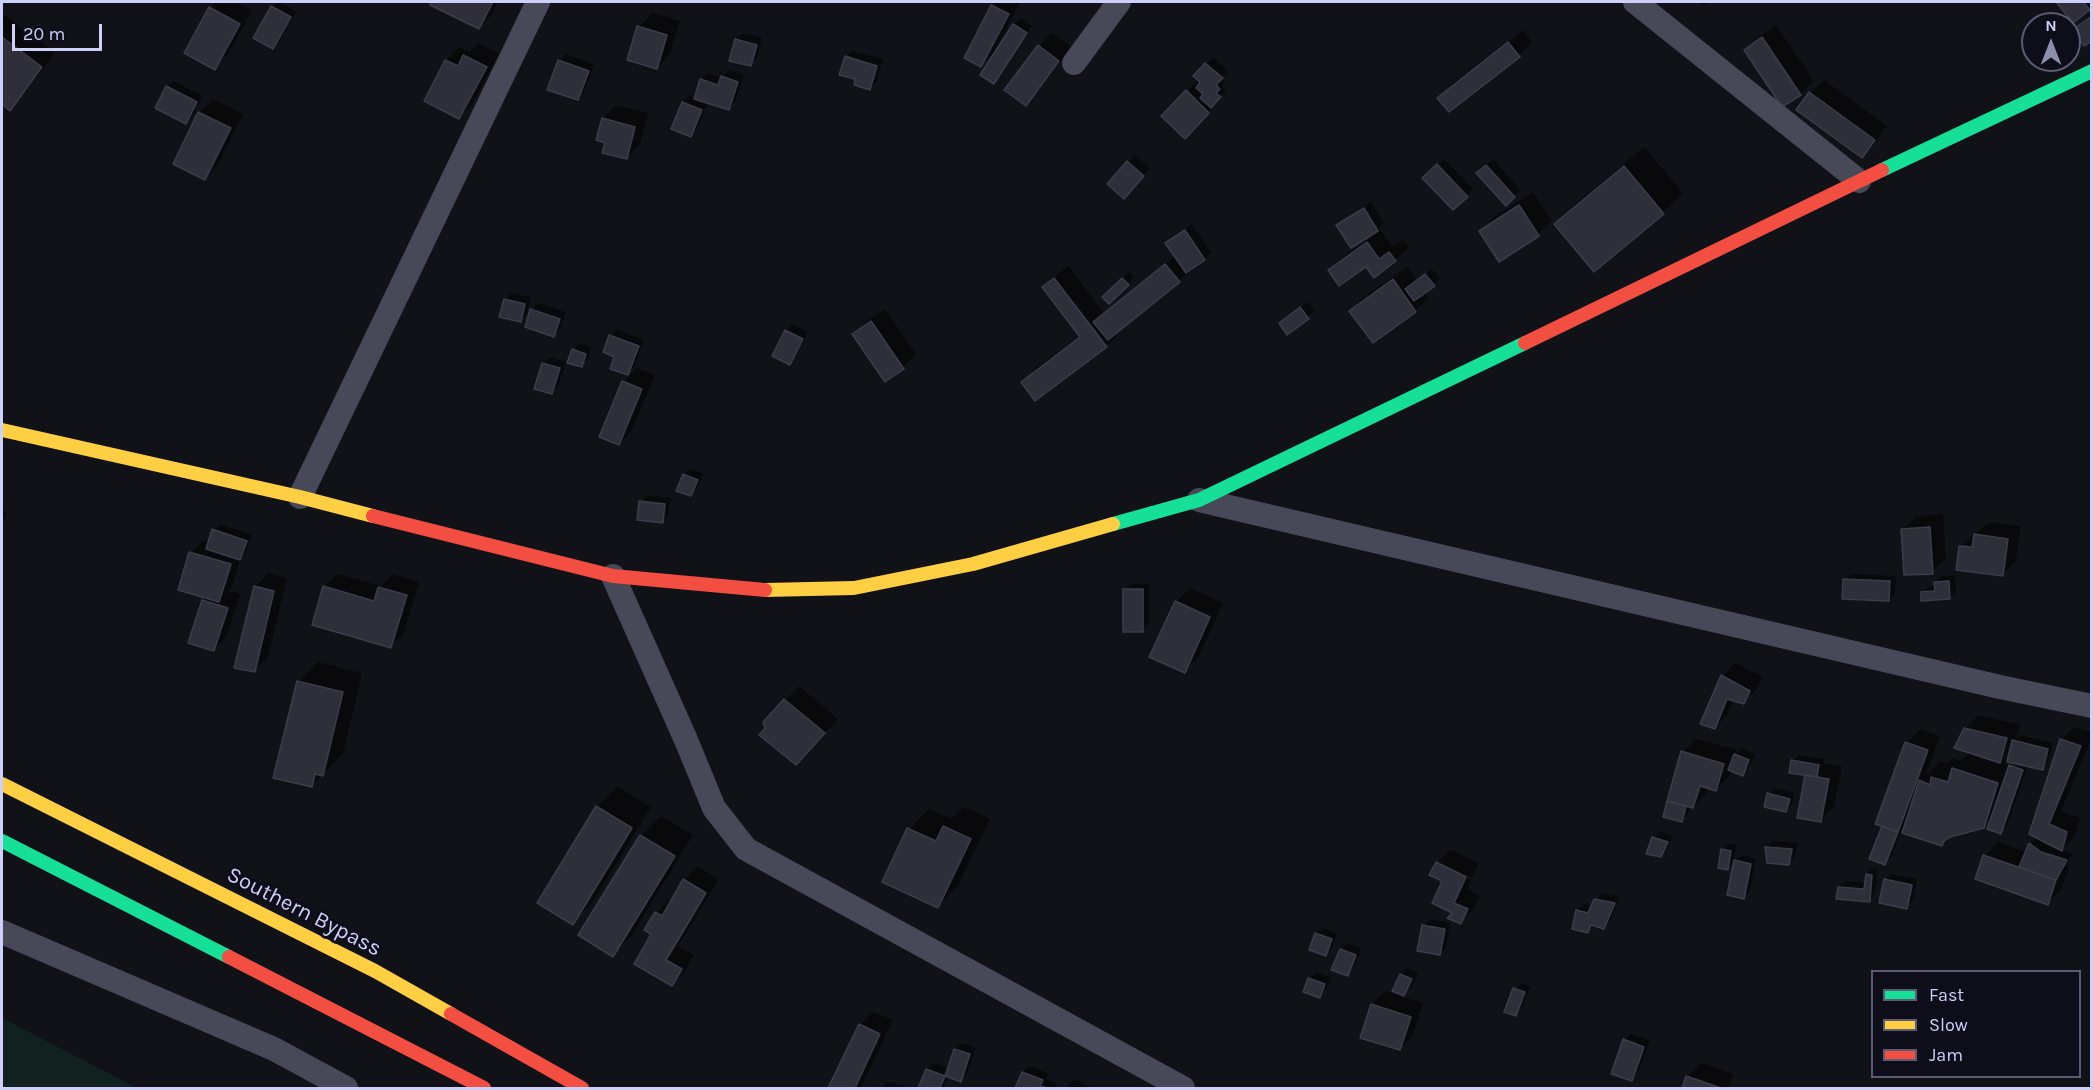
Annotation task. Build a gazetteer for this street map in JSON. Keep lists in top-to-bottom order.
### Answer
{
  "streets": {
    "main road": ["Southern Bypass"]
  },
  "legend": ["Fast", "Slow", "Jam"],
  "scale_bar": "20 m",
  "north": "top"
}
